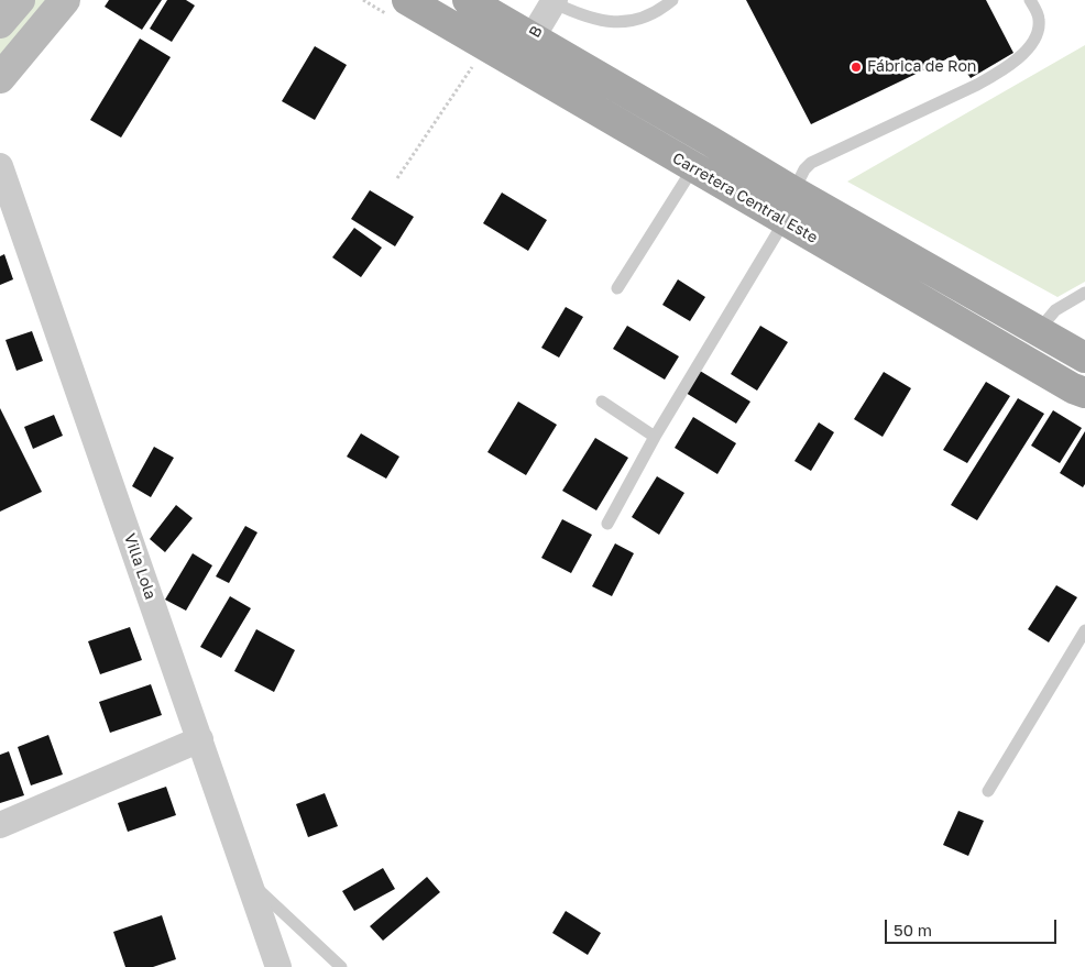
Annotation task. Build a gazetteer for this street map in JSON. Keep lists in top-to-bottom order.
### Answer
{
  "streets": {
    "main road": ["Carretera Central Este"],
    "street": ["B", "Villa Lola"]
  },
  "crossings": [
    ["B", "Carretera Central Este"]
  ],
  "places": ["Fábrica de Ron"],
  "scale_bar": "50 m"
}
